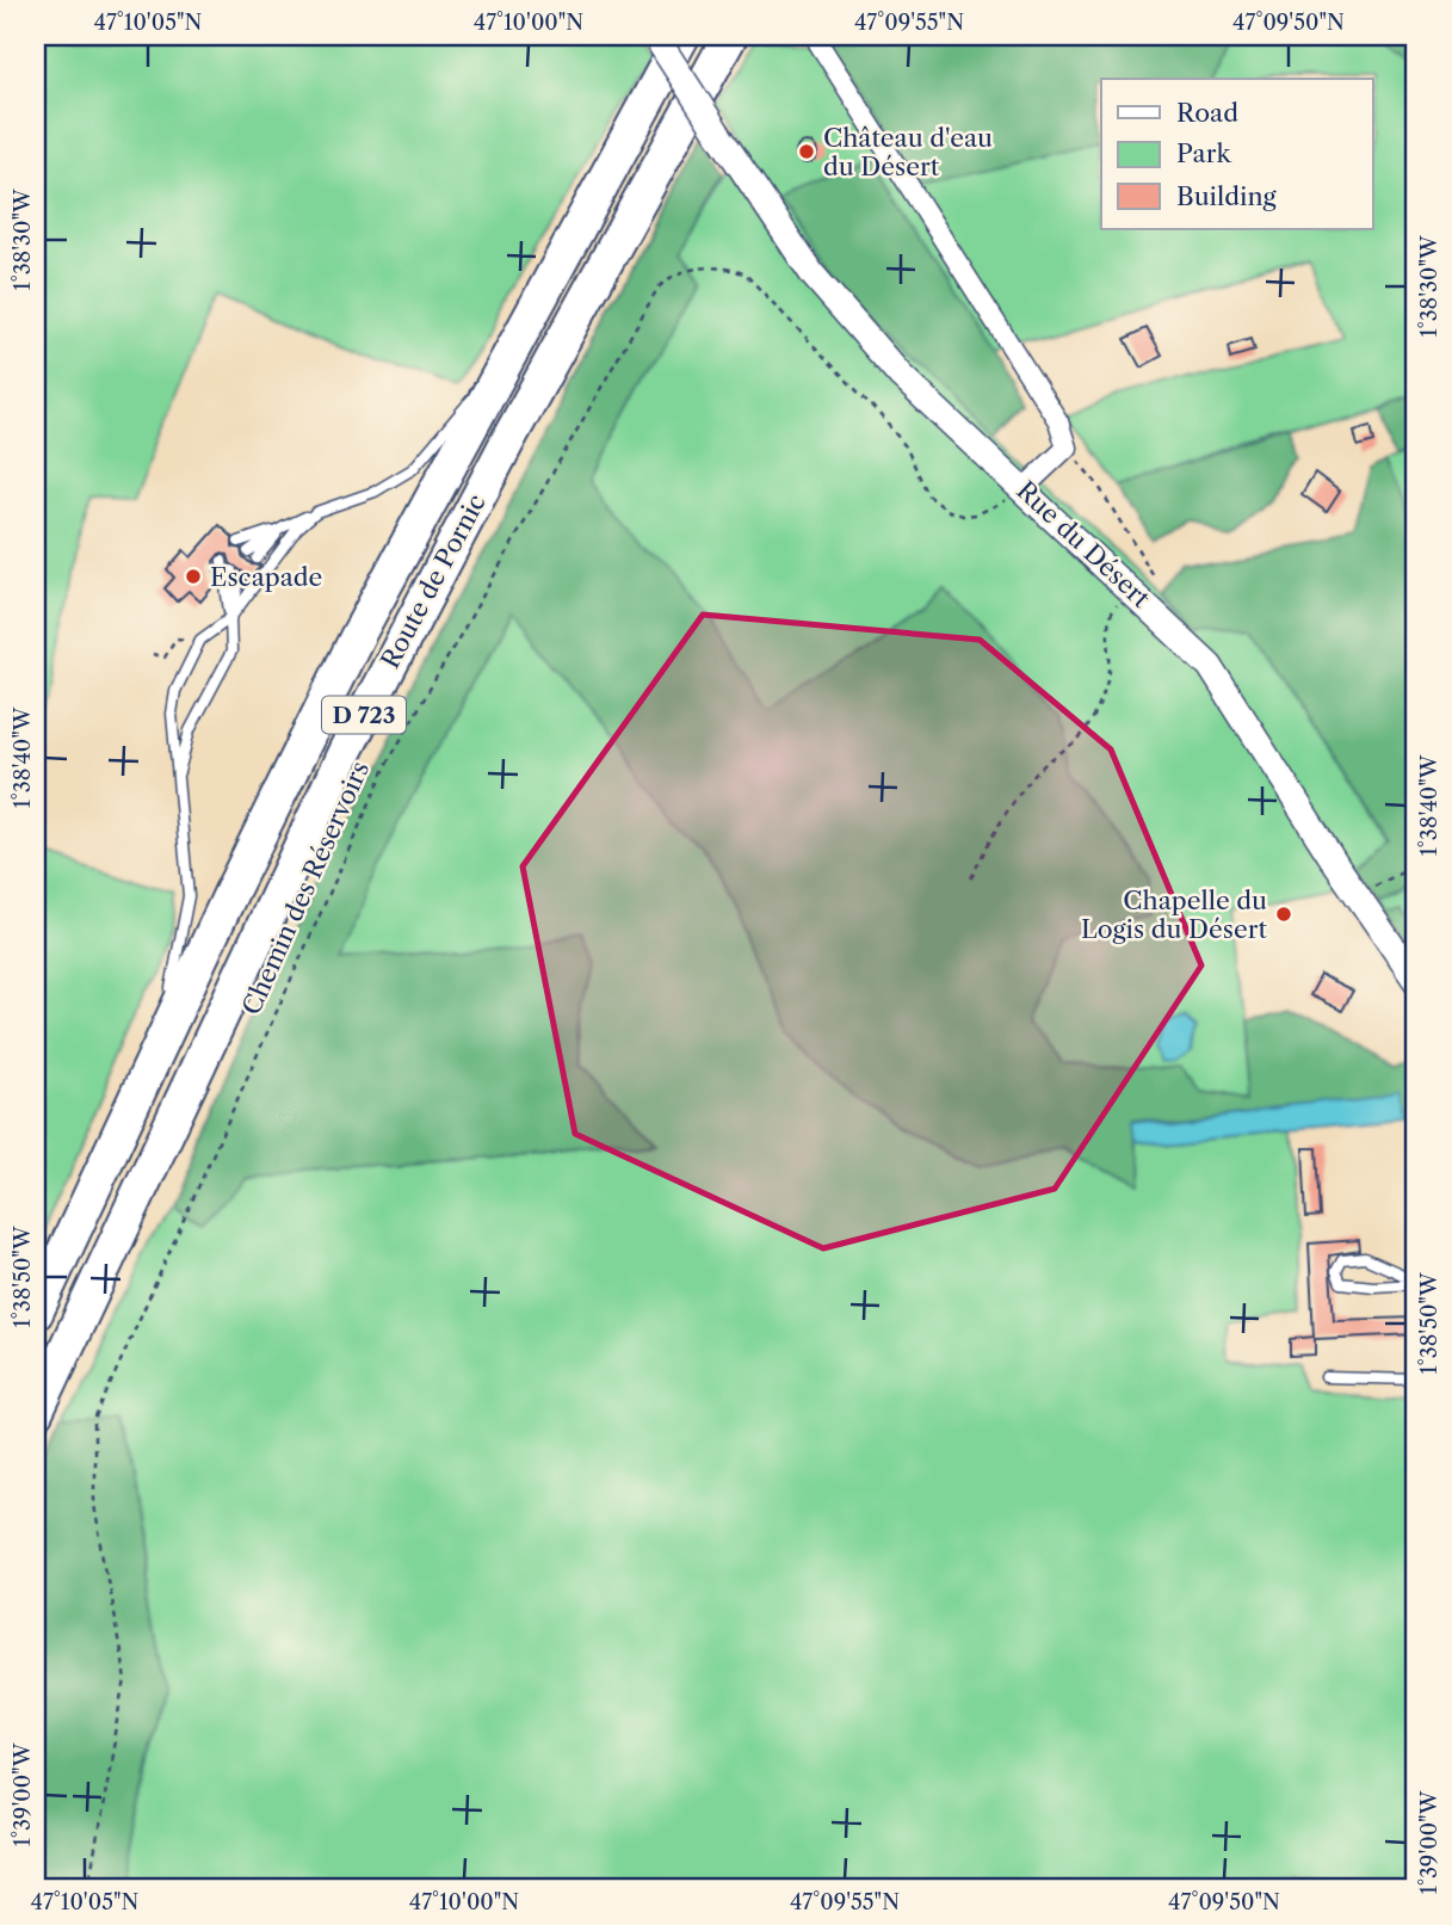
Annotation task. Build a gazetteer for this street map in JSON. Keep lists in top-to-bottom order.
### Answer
{
  "streets": {
    "highway": ["Route de Pornic", "D 723"],
    "street": ["Rue du Désert"],
    "path": ["Chemin des Réservoirs"]
  },
  "crossings": [
    ["Rue du Désert", "Chemin des Réservoirs"]
  ],
  "places": ["Château d'eau du Désert", "Escapade", "Chapelle du Logis du Désert"],
  "legend": ["Road", "Park", "Building"],
  "coordinates": [
    "47°10'05\"N",
    "47°10'00\"N",
    "47°09'55\"N",
    "47°09'50\"N",
    "1°38'30\"W",
    "1°38'40\"W",
    "1°38'50\"W",
    "1°39'00\"W"
  ]
}
